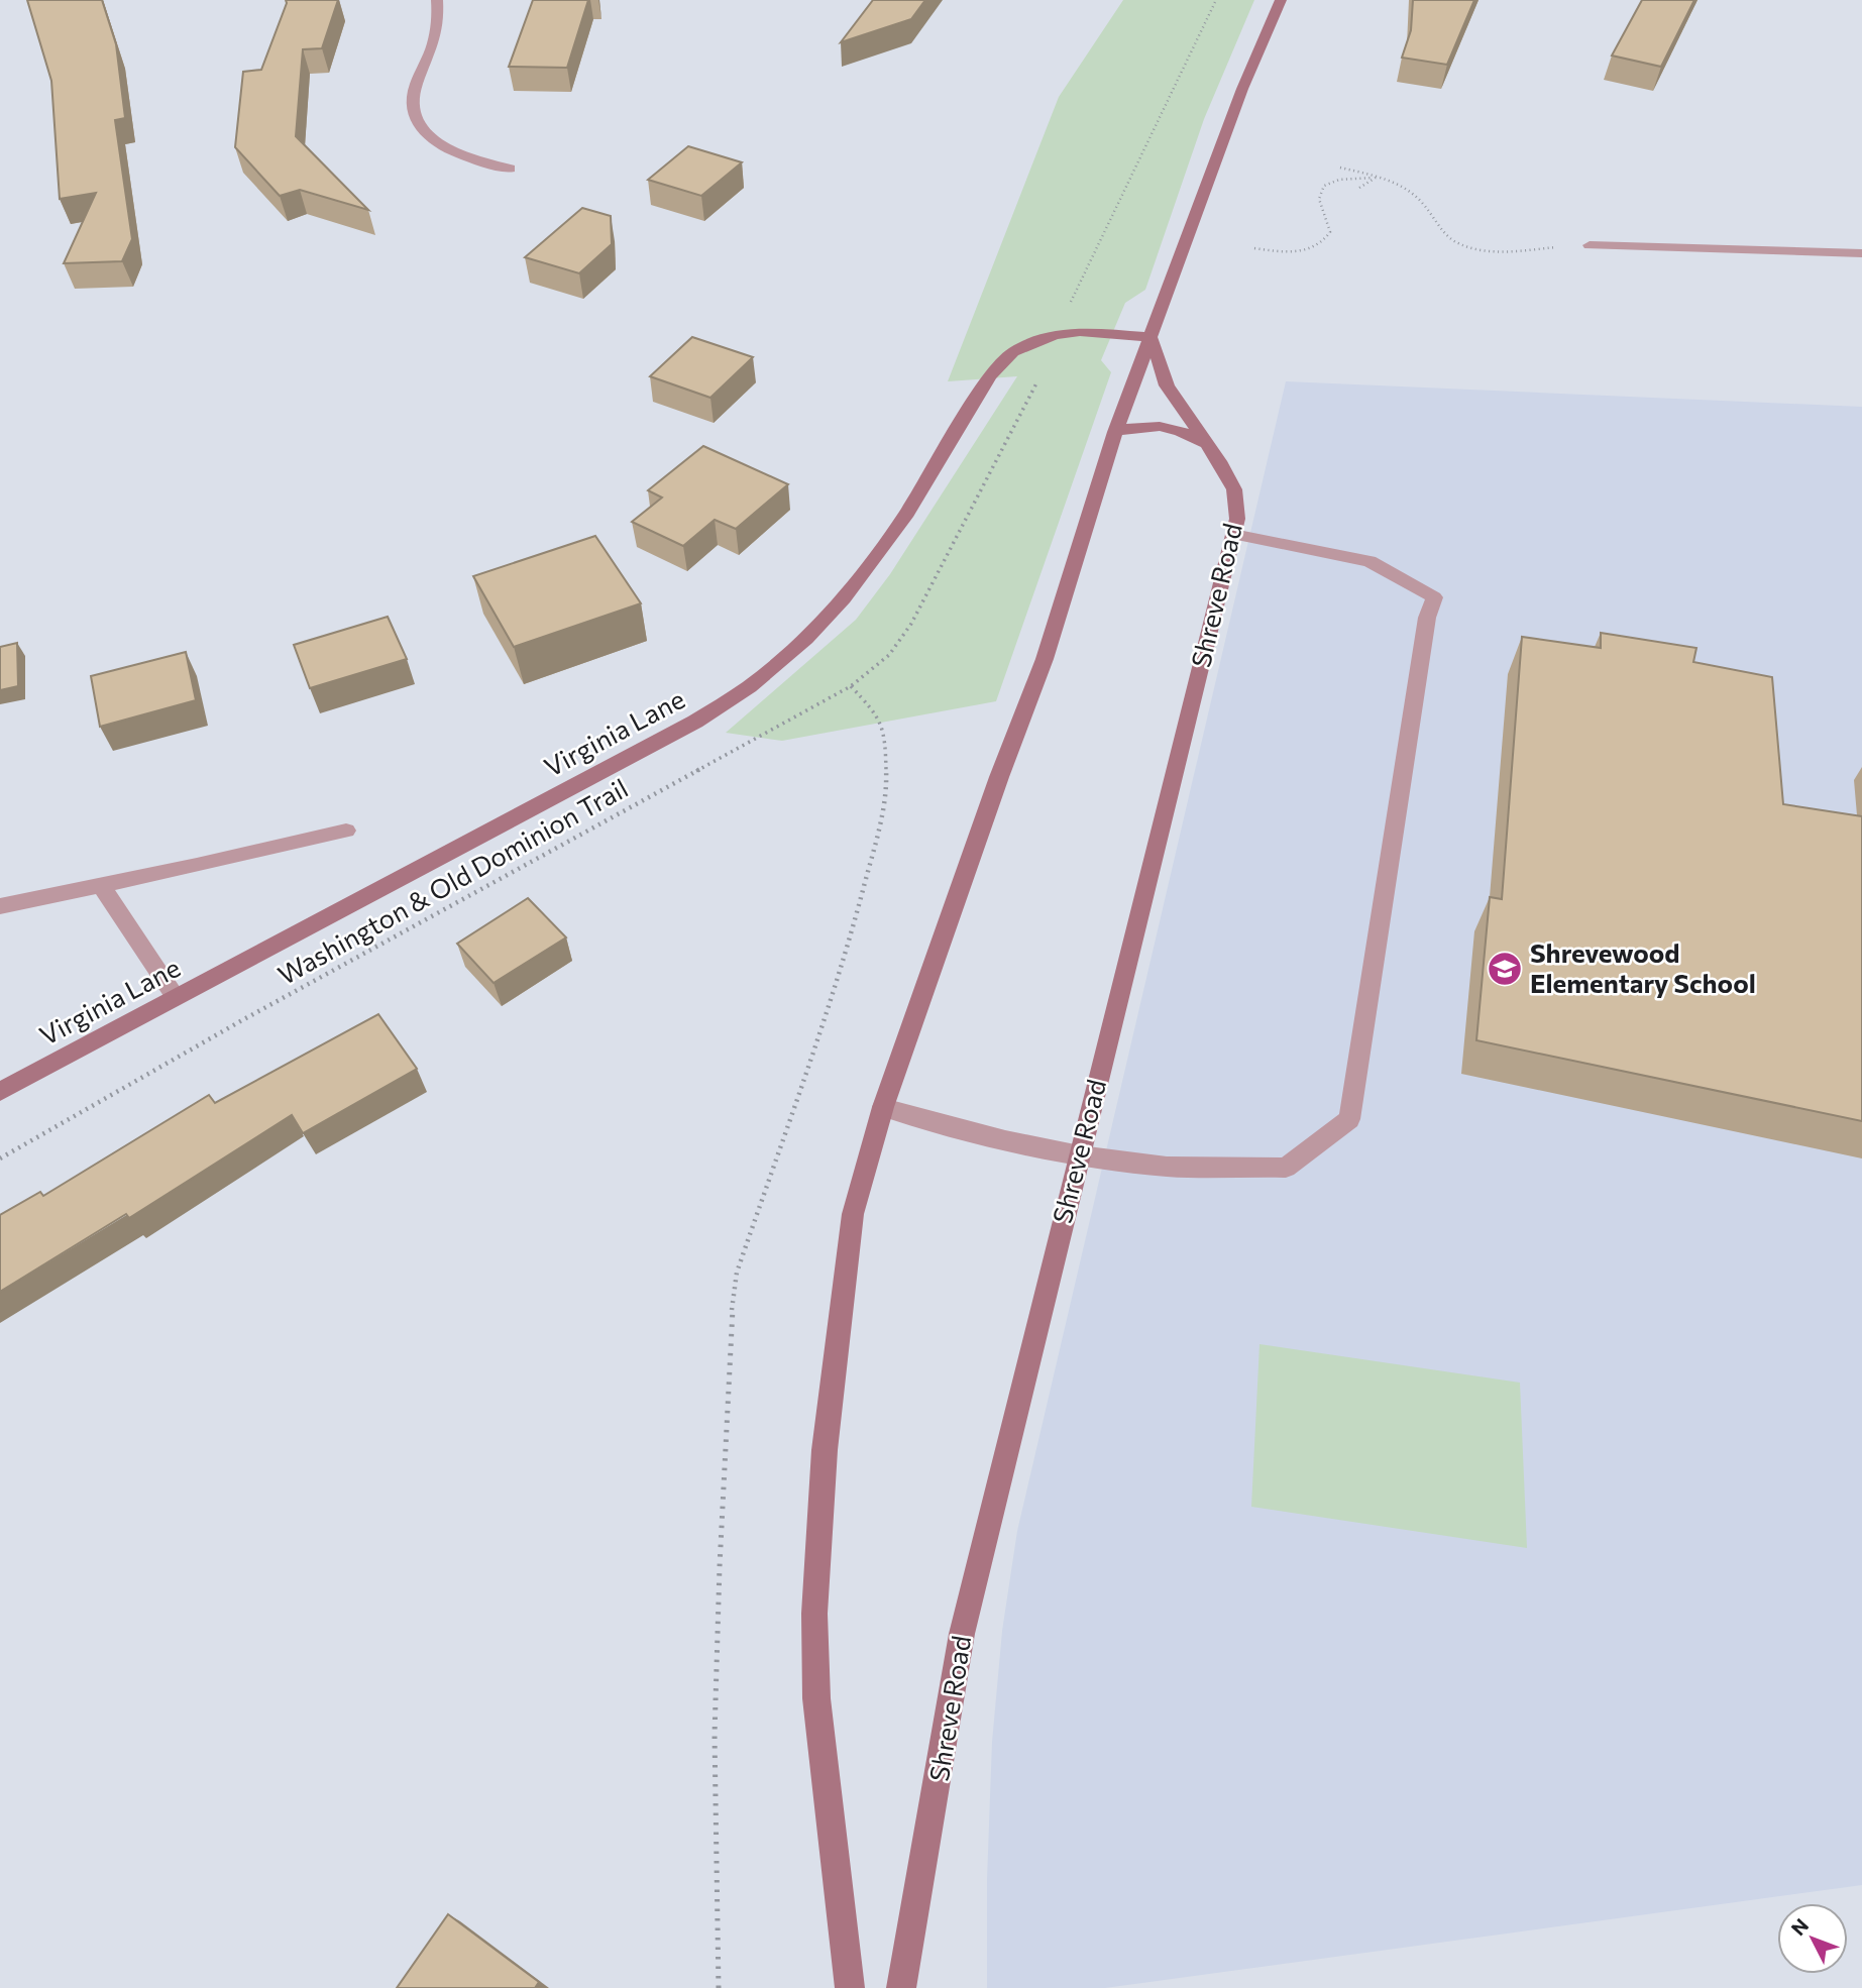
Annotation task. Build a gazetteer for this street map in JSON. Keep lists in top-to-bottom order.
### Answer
{
  "streets": {
    "main road": ["Shreve Road", "Virginia Lane"],
    "path": ["Washington & Old Dominion Trail"]
  },
  "crossings": [
    ["Shreve Road", "Virginia Lane"]
  ],
  "places": {
    "school or university": ["Shrevewood Elementary School"]
  },
  "north": "top left"
}
